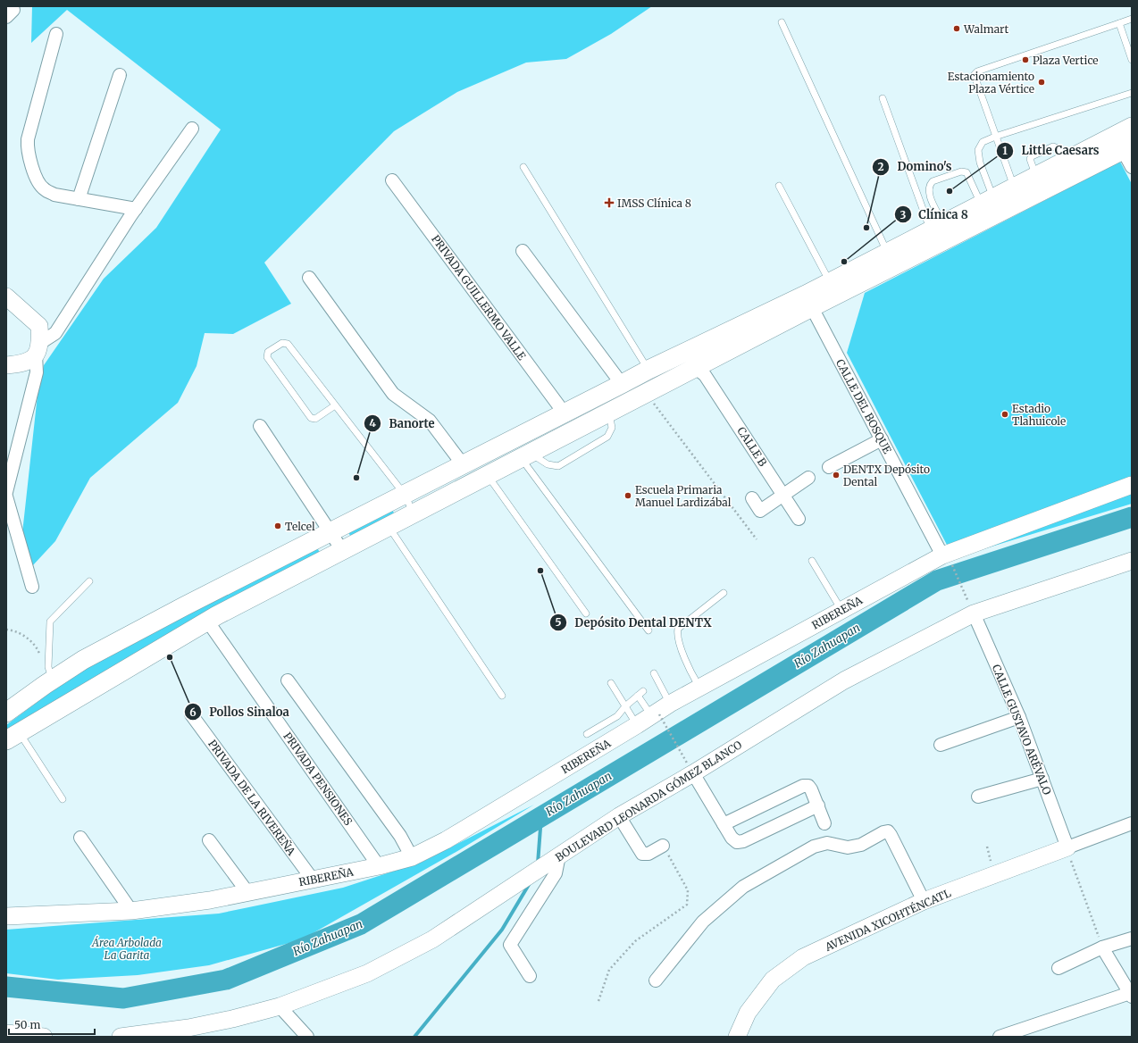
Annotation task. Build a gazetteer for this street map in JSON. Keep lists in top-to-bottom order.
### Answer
{
  "streets": {
    "street": [
      "PRIVADA GUILLERMO VALLE",
      "CALLE DEL BOSQUE",
      "CALLE B",
      "RIBEREÑA",
      "CALLE GUSTAVO ARÉVALO",
      "PRIVADA PENSIONES",
      "PRIVADA DE LA RIVEREÑA",
      "BOULEVARD LEONARDA GÓMEZ BLANCO",
      "AVENIDA XICOHTÉNCATL"
    ]
  },
  "crossings": [
    ["CALLE DEL BOSQUE", "RIBEREÑA"],
    ["RIBEREÑA", "PRIVADA PENSIONES"],
    ["RIBEREÑA", "PRIVADA DE LA RIVEREÑA"],
    ["CALLE GUSTAVO ARÉVALO", "BOULEVARD LEONARDA GÓMEZ BLANCO"],
    ["CALLE GUSTAVO ARÉVALO", "AVENIDA XICOHTÉNCATL"]
  ],
  "water": ["Río Zahuapan"],
  "parks": ["Área Arbolada La Garita"],
  "places": {
    "other": [
      "Walmart",
      "Plaza Vertice",
      "Estacionamiento Plaza Vértice",
      "Little Caesars",
      "Domino's",
      "Clínica 8",
      "Estadio Tlahuicole",
      "DENTX Depósito Dental",
      "Banorte",
      "Escuela Primaria Manuel Lardizábal",
      "Telcel",
      "Depósito Dental DENTX",
      "Pollos Sinaloa"
    ],
    "health": ["IMSS Clínica 8"]
  },
  "scale_bar": "50 m"
}
